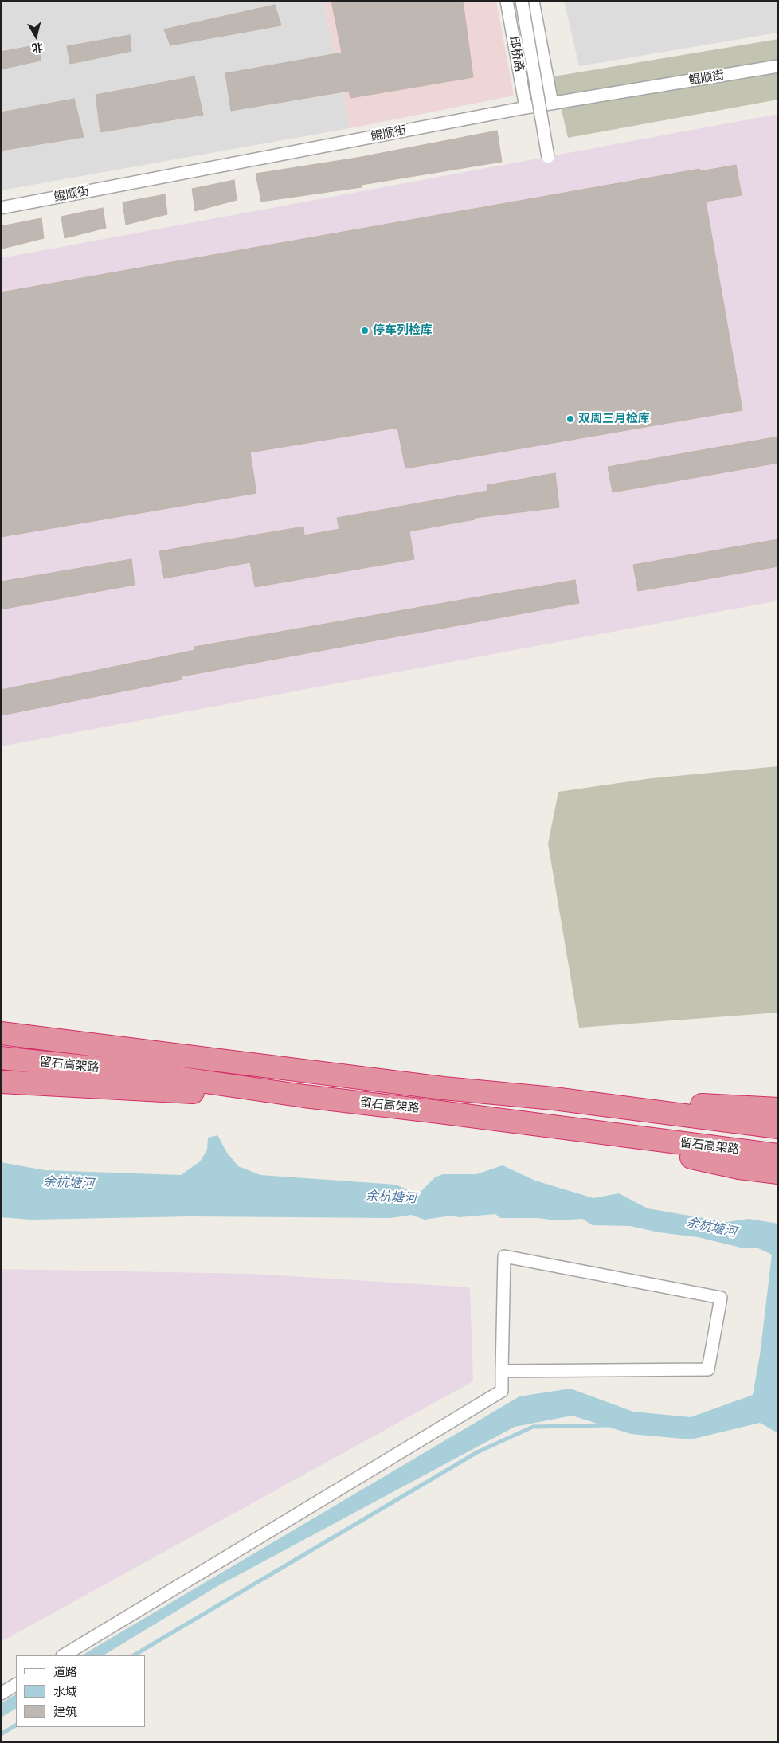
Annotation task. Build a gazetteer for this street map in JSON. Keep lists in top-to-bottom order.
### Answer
{
  "streets": {
    "highway": ["留石高架路"],
    "street": ["邱桥路", "鲲顺街"]
  },
  "crossings": [
    ["邱桥路", "鲲顺街"]
  ],
  "water": ["余杭塘河"],
  "places": ["停车列检库", "双周三月检库"],
  "legend": ["道路", "水域", "建筑"],
  "north": "bottom"
}
